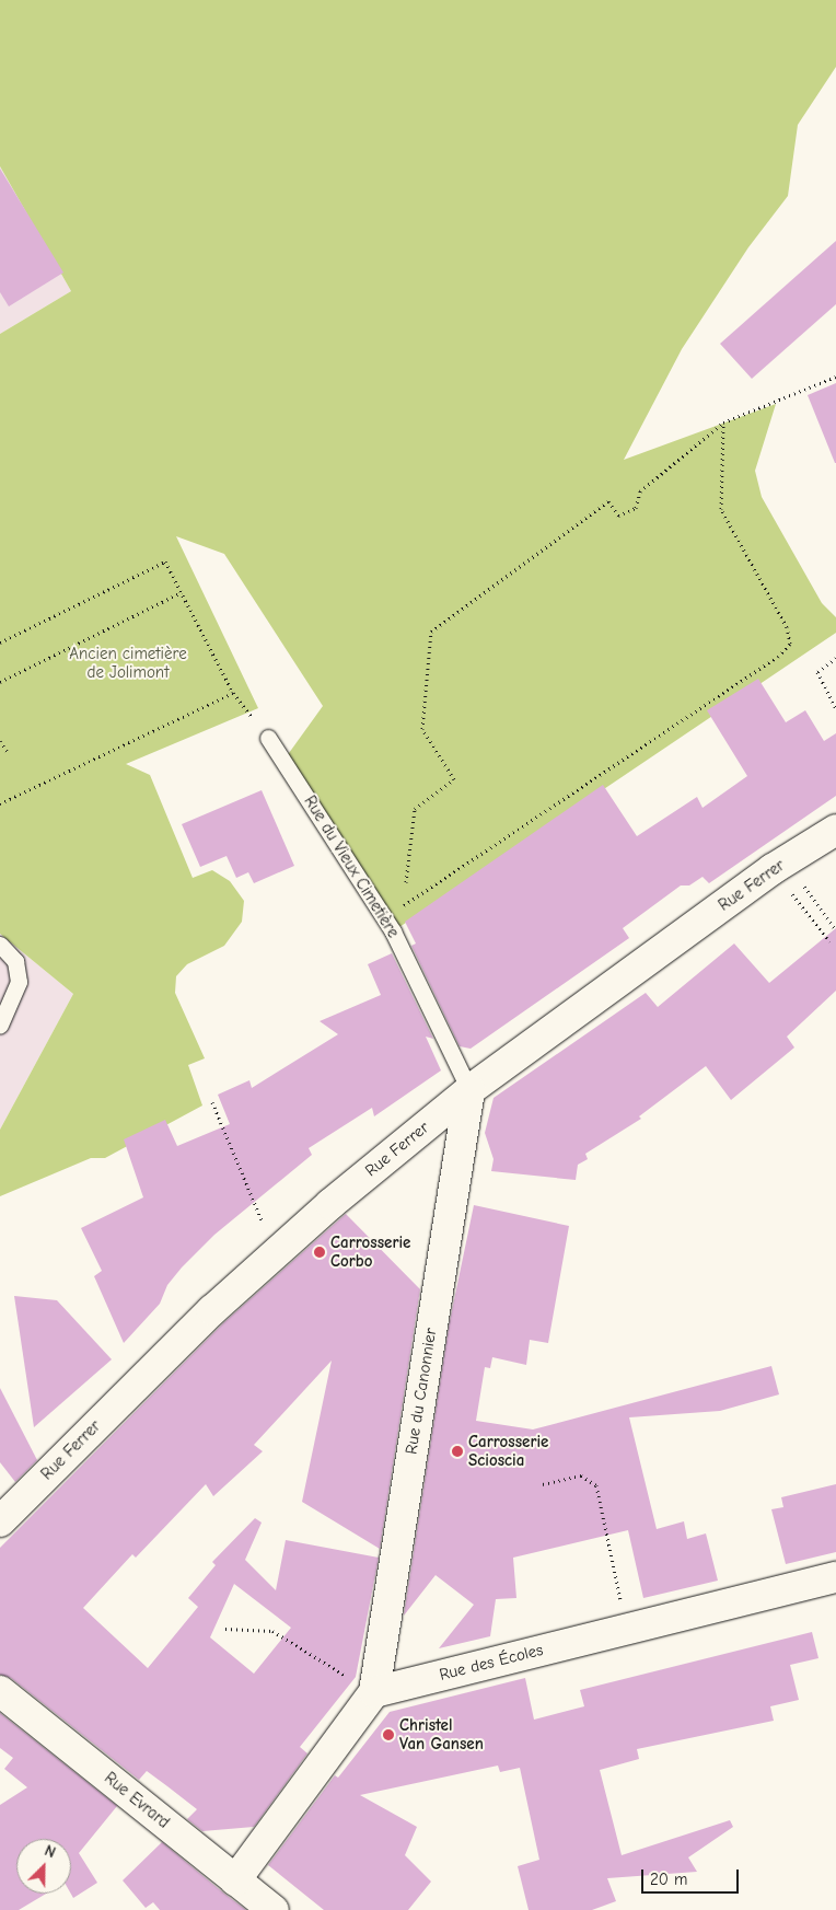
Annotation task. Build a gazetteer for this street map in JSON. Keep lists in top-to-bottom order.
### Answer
{
  "streets": {
    "street": [
      "Rue Ferrer",
      "Rue du Canonnier",
      "Rue des Écoles",
      "Rue Evrard"
    ],
    "lane": ["Rue du Vieux Cimetière"]
  },
  "crossings": [
    ["Rue du Vieux Cimetière", "Rue Ferrer"],
    ["Rue du Vieux Cimetière", "Rue du Canonnier"],
    ["Rue Ferrer", "Rue du Canonnier"],
    ["Rue du Canonnier", "Rue des Écoles"]
  ],
  "parks": ["Ancien cimetière de Jolimont"],
  "places": ["Carrosserie Corbo", "Carrosserie Scioscia", "Christel Van Gansen"],
  "scale_bar": "20 m",
  "north": "top right"
}
